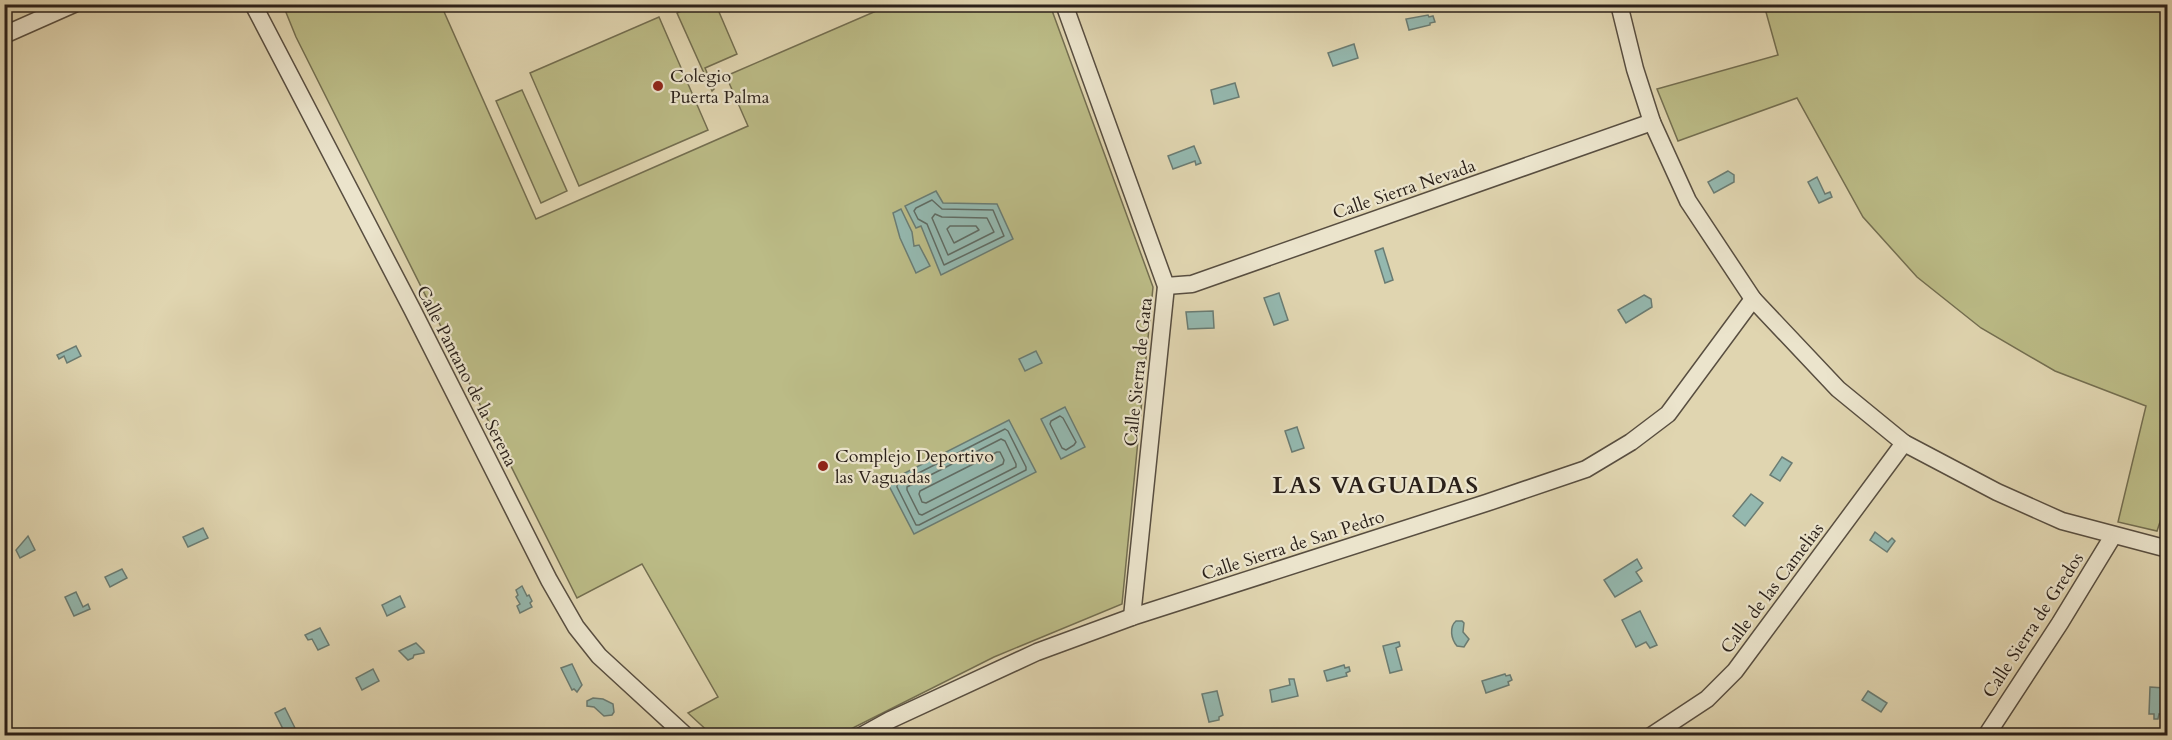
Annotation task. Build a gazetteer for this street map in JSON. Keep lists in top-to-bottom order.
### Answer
{
  "streets": {
    "street": [
      "Calle Sierra Nevada",
      "Calle Sierra de Gata",
      "Calle Pantano de la Serena",
      "Calle Sierra de San Pedro",
      "Calle de las Camelias",
      "Calle Sierra de Gredos"
    ]
  },
  "crossings": [
    ["Calle Sierra Nevada", "Calle Sierra de Gata"],
    ["Calle Sierra de Gata", "Calle Sierra de San Pedro"]
  ],
  "districts": ["LAS VAGUADAS"],
  "places": ["Colegio Puerta Palma", "Complejo Deportivo las Vaguadas"]
}
